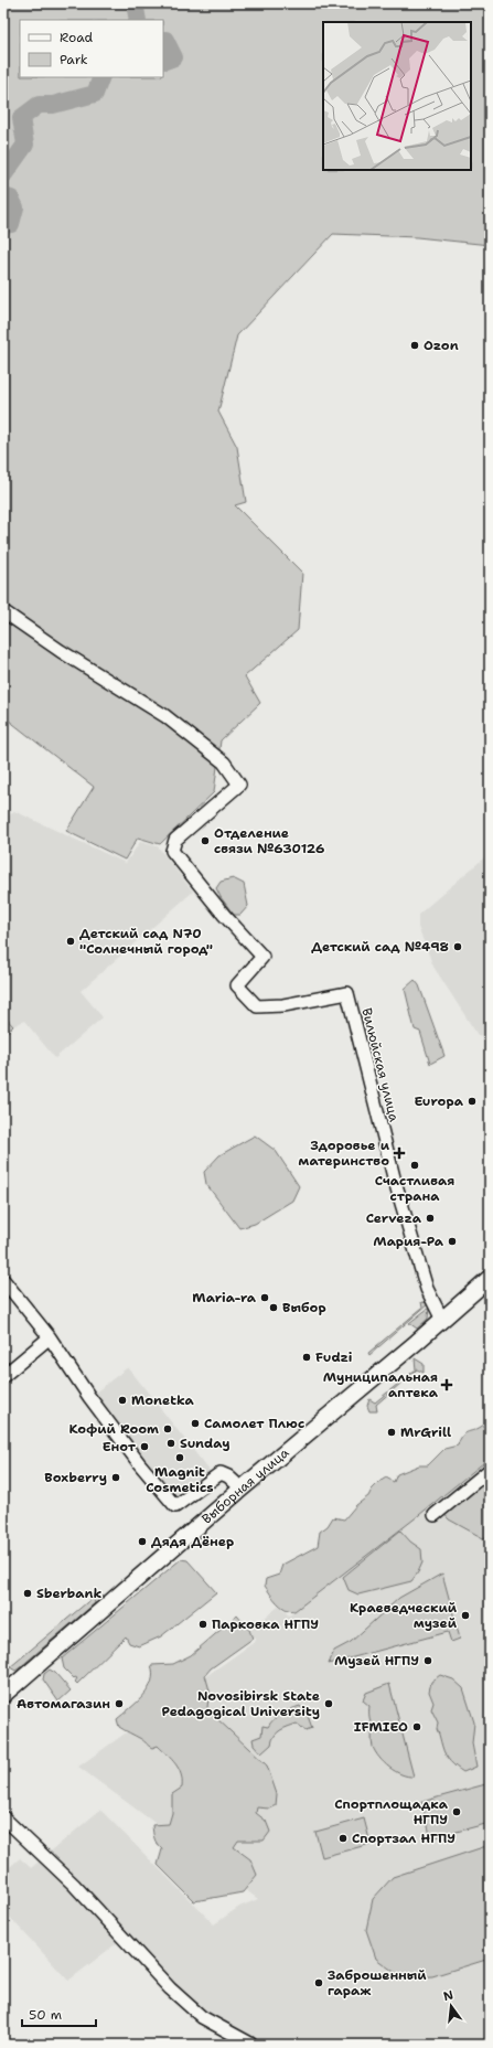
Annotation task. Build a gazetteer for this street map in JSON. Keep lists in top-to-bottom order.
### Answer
{
  "streets": {
    "main road": ["Выборная улица"],
    "street": ["Вилюйская улица"]
  },
  "crossings": [
    ["Вилюйская улица", "Выборная улица"]
  ],
  "places": {
    "other": [
      "Ozon",
      "Отделение связи №630126",
      "Детский сад N70 \"Солнечный город\"",
      "Детский сад №498",
      "Europa",
      "Счастливая страна",
      "Cerveza",
      "Мария-Ра",
      "Maria-ra",
      "Выбор",
      "Fudzi",
      "Monetka",
      "Самолет Плюс",
      "Кофий Room",
      "MrGrill",
      "Sunday",
      "Енот",
      "Magnit Cosmetics",
      "Boxberry",
      "Дядя Дёнер",
      "Sberbank",
      "Краеведческий музей",
      "Парковка НГПУ",
      "Музей НГПУ",
      "Автомагазин",
      "Novosibirsk State Pedagogical University",
      "IFMIEO",
      "Спортплощадка НГПУ",
      "Спортзал НГПУ",
      "Заброшенный гараж"
    ],
    "health": ["Здоровье и материнство", "Муниципальная аптека"]
  },
  "legend": ["Road", "Park"],
  "scale_bar": "50 m",
  "north": "top"
}
